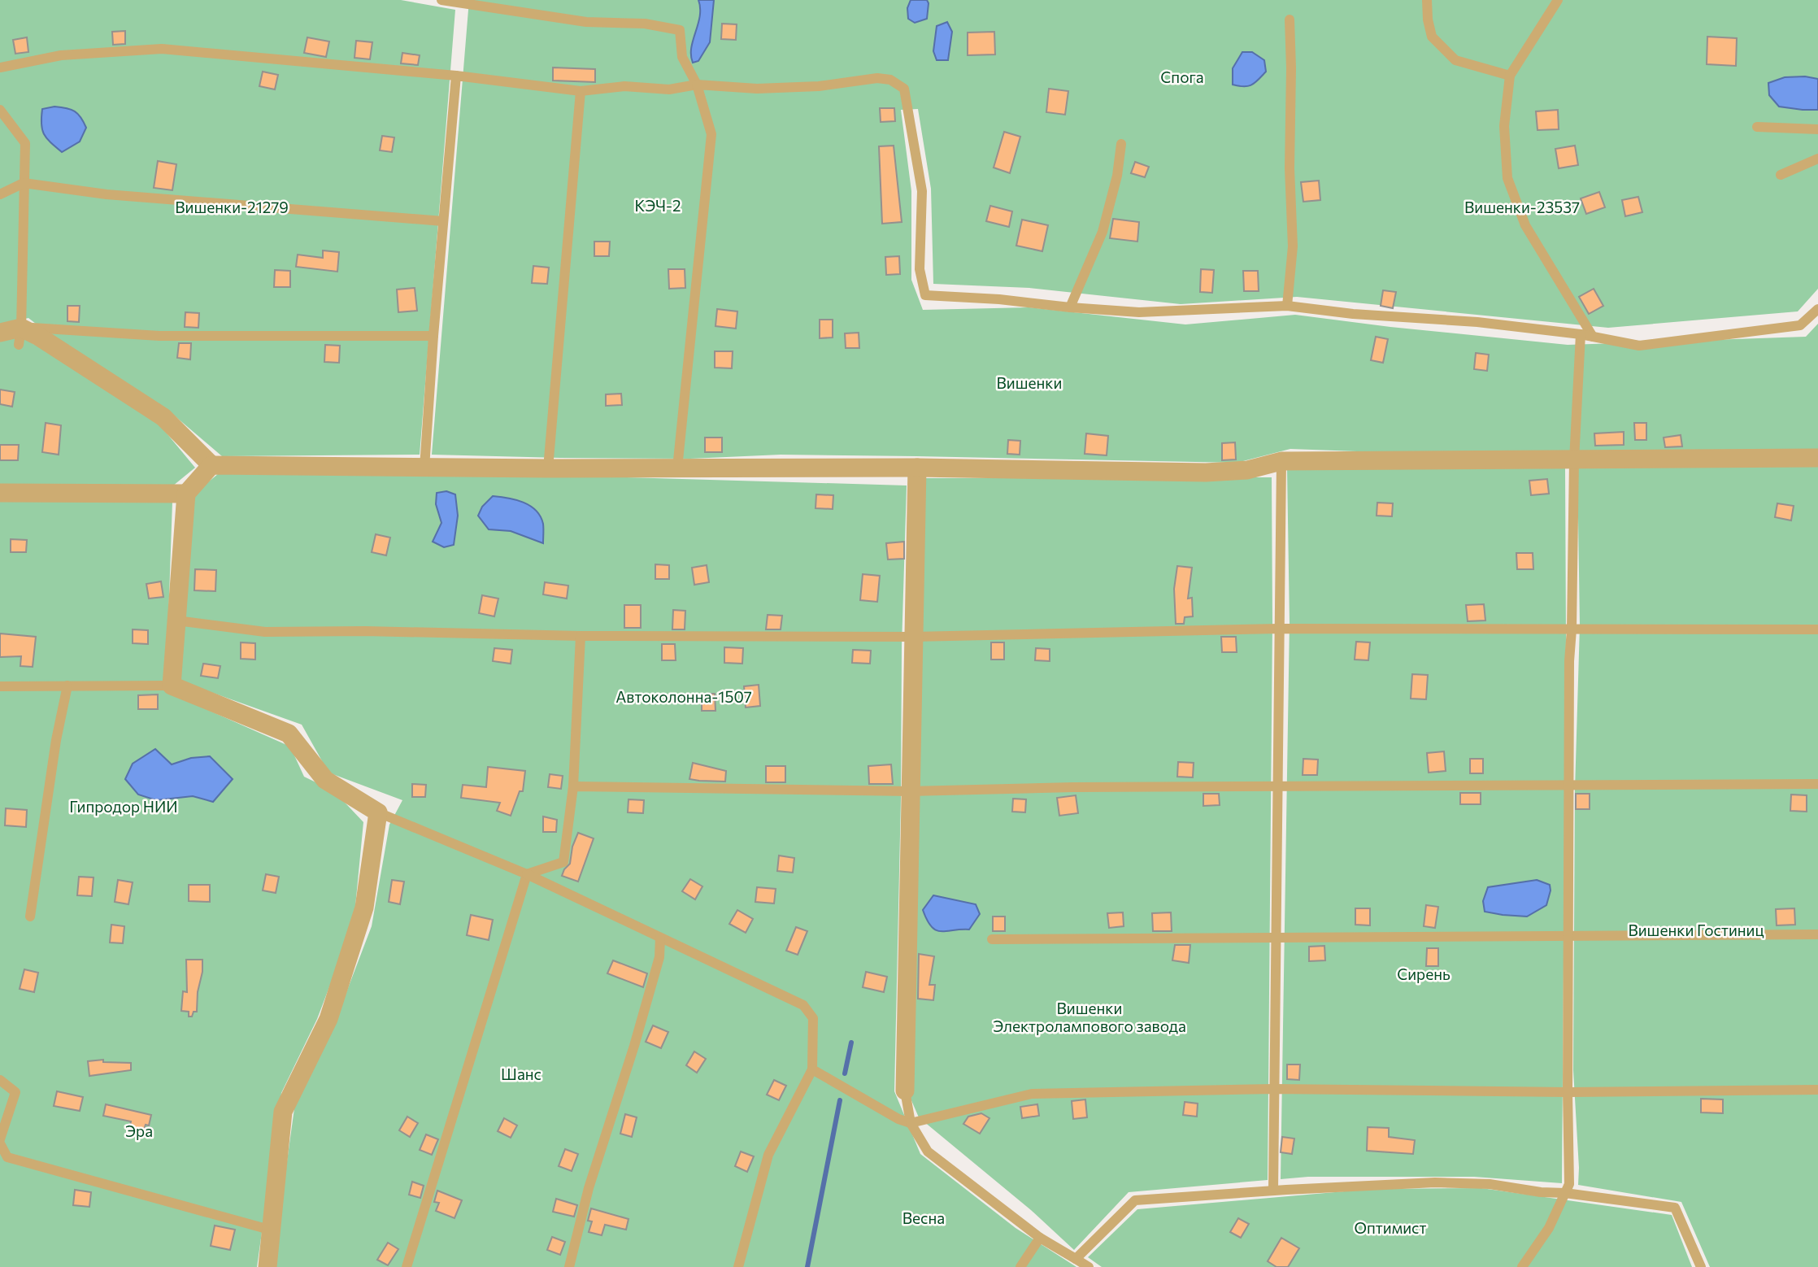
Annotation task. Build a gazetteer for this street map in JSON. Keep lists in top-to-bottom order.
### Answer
{
  "parks": [
    "Спога",
    "КЭЧ-2",
    "Вишенки-21279",
    "Вишенки-23537",
    "Вишенки",
    "Автоколонна-1507",
    "Гипродор НИИ",
    "Вишенки Гостиниц",
    "Сирень",
    "Вишенки Электролампового завода",
    "Шанс",
    "Эра",
    "Весна",
    "Оптимист"
  ]
}
